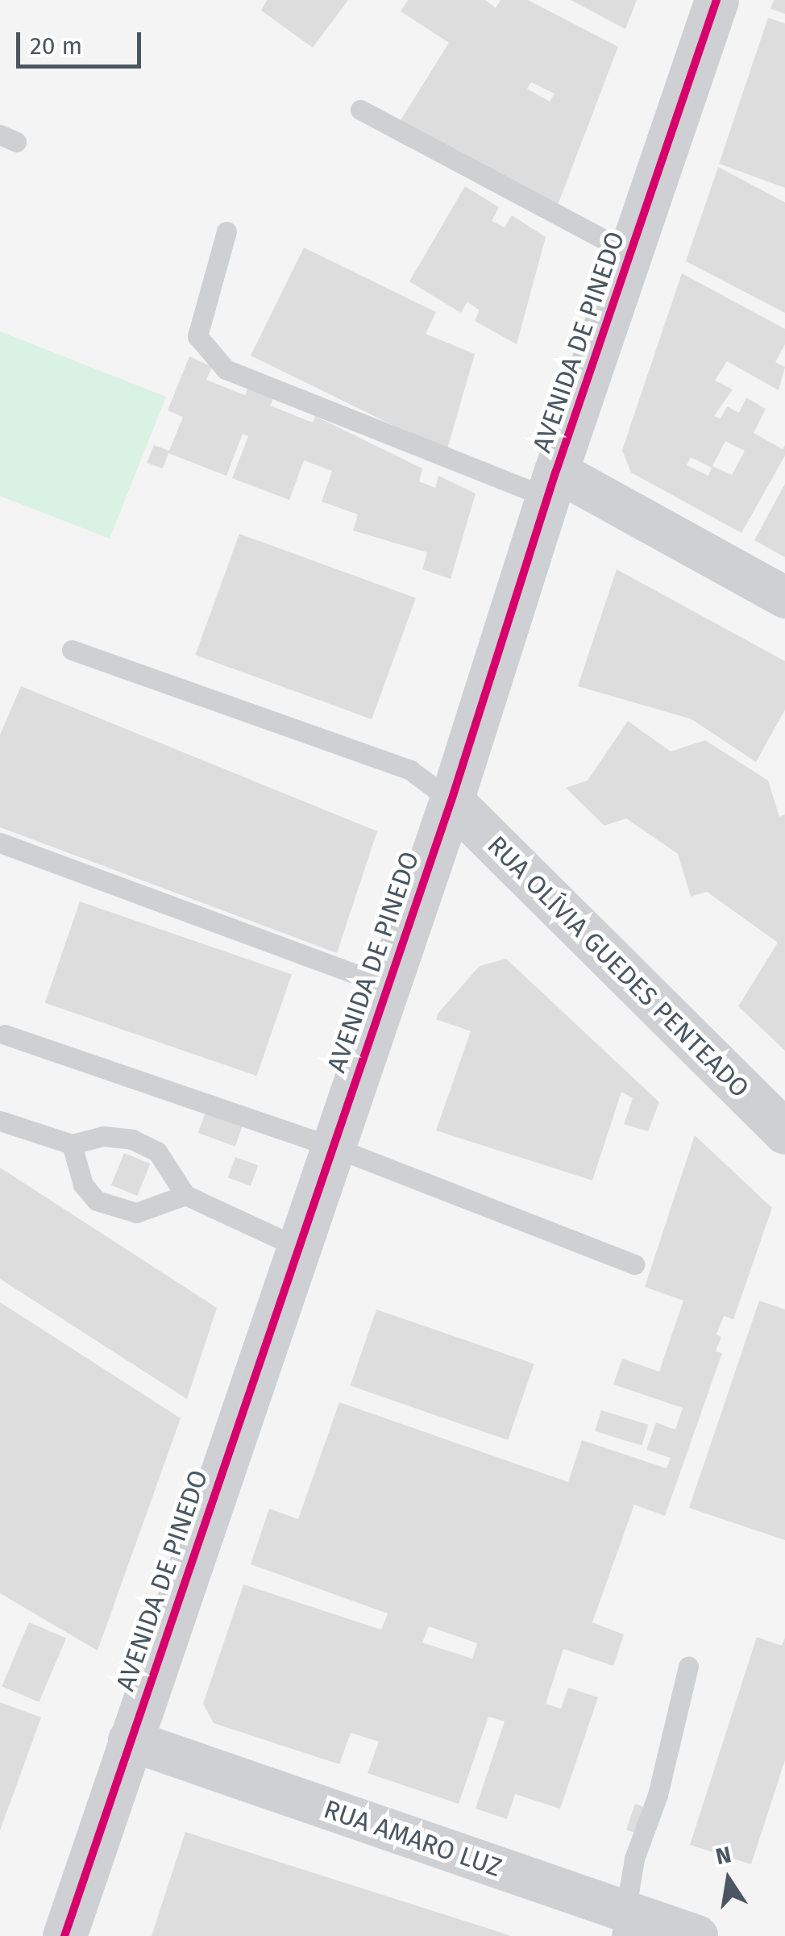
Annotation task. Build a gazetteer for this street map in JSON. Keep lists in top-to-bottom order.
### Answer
{
  "streets": {
    "street": ["AVENIDA DE PINEDO", "RUA OLÍVIA GUEDES PENTEADO", "RUA AMARO LUZ"]
  },
  "crossings": [
    ["AVENIDA DE PINEDO", "RUA OLÍVIA GUEDES PENTEADO"],
    ["AVENIDA DE PINEDO", "RUA AMARO LUZ"]
  ],
  "scale_bar": "20 m",
  "north": "top"
}
